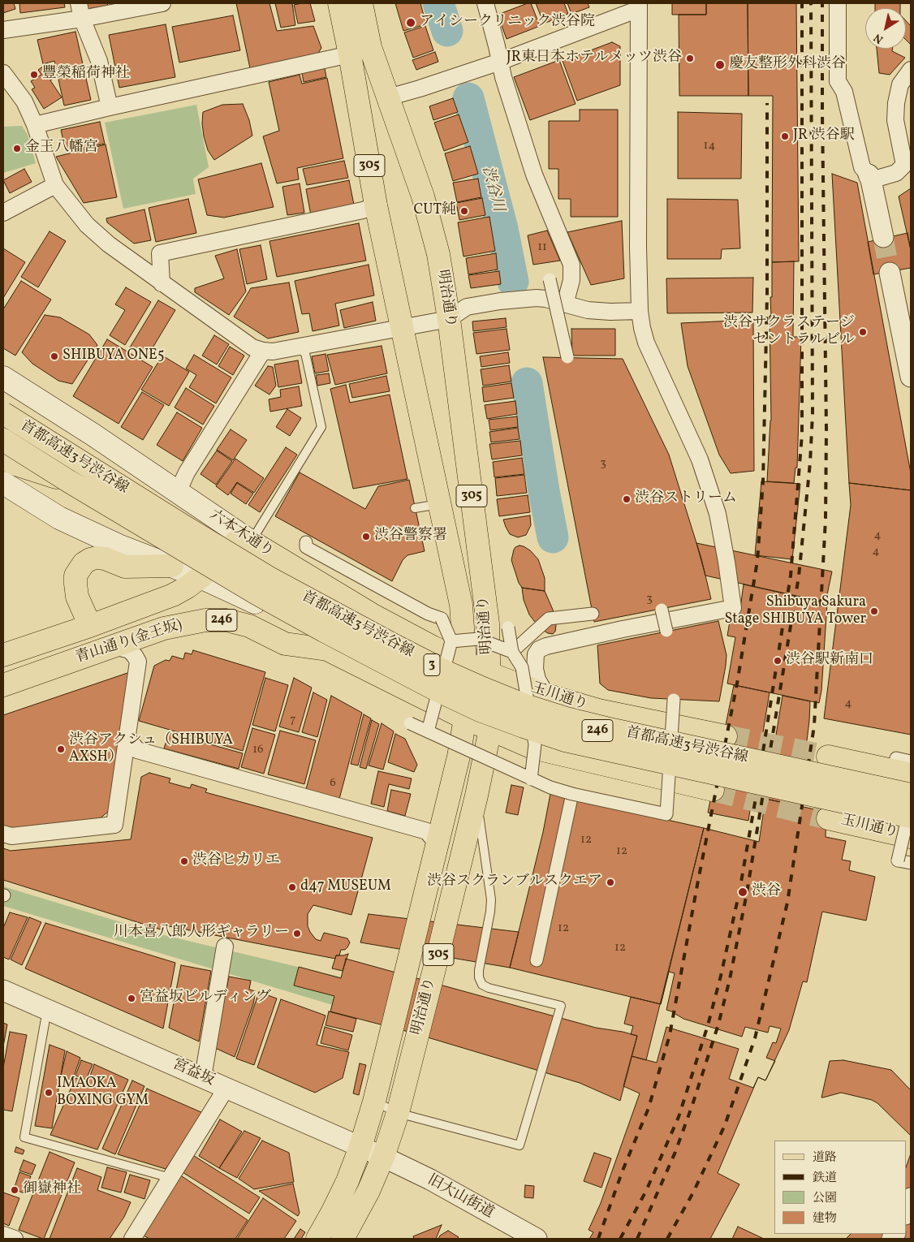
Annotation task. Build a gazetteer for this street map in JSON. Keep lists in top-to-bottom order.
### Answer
{
  "streets": {
    "main road": [
      "305",
      "明治通り",
      "首都高速3号渋谷線",
      "六本木通り",
      "246",
      "青山通り(金王坂)",
      "3",
      "玉川通り"
    ],
    "street": ["宮益坂", "旧大山街道"]
  },
  "crossings": [
    ["明治通り", "六本木通り"],
    ["明治通り", "246"],
    ["明治通り", "玉川通り"],
    ["明治通り", "宮益坂"],
    ["明治通り", "旧大山街道"],
    ["六本木通り", "246"],
    ["六本木通り", "青山通り(金王坂)"],
    ["六本木通り", "玉川通り"],
    ["246", "青山通り(金王坂)"],
    ["246", "玉川通り"],
    ["宮益坂", "旧大山街道"]
  ],
  "water": ["渋谷川"],
  "places": [
    "アイシークリニック渋谷院",
    "JR東日本ホテルメッツ渋谷",
    "慶友整形外科渋谷",
    "豐榮稲荷神社",
    "JR 渋谷駅",
    "金王八幡宮",
    "CUT純",
    "渋谷サクラステージ セントラルビル",
    "SHIBUYA ONE5",
    "渋谷ストリーム",
    "渋谷警察署",
    "Shibuya Sakura Stage SHIBUYA Tower",
    "渋谷駅新南口",
    "渋谷アクシュ（SHIBUYA AXSH）",
    "渋谷ヒカリエ",
    "渋谷スクランブルスクエア",
    "d47 MUSEUM",
    "渋谷",
    "川本喜八郎人形ギャラリー",
    "宮益坂ビルディング",
    "IMAOKA BOXING GYM",
    "御嶽神社"
  ],
  "house_numbers": [
    "14",
    "11",
    "3",
    "4",
    "4",
    "3",
    "4",
    "7",
    "16",
    "6",
    "12",
    "12",
    "12",
    "12"
  ],
  "legend": [
    "道路",
    "鉄道",
    "公園",
    "建物"
  ],
  "north": "bottom left"
}
